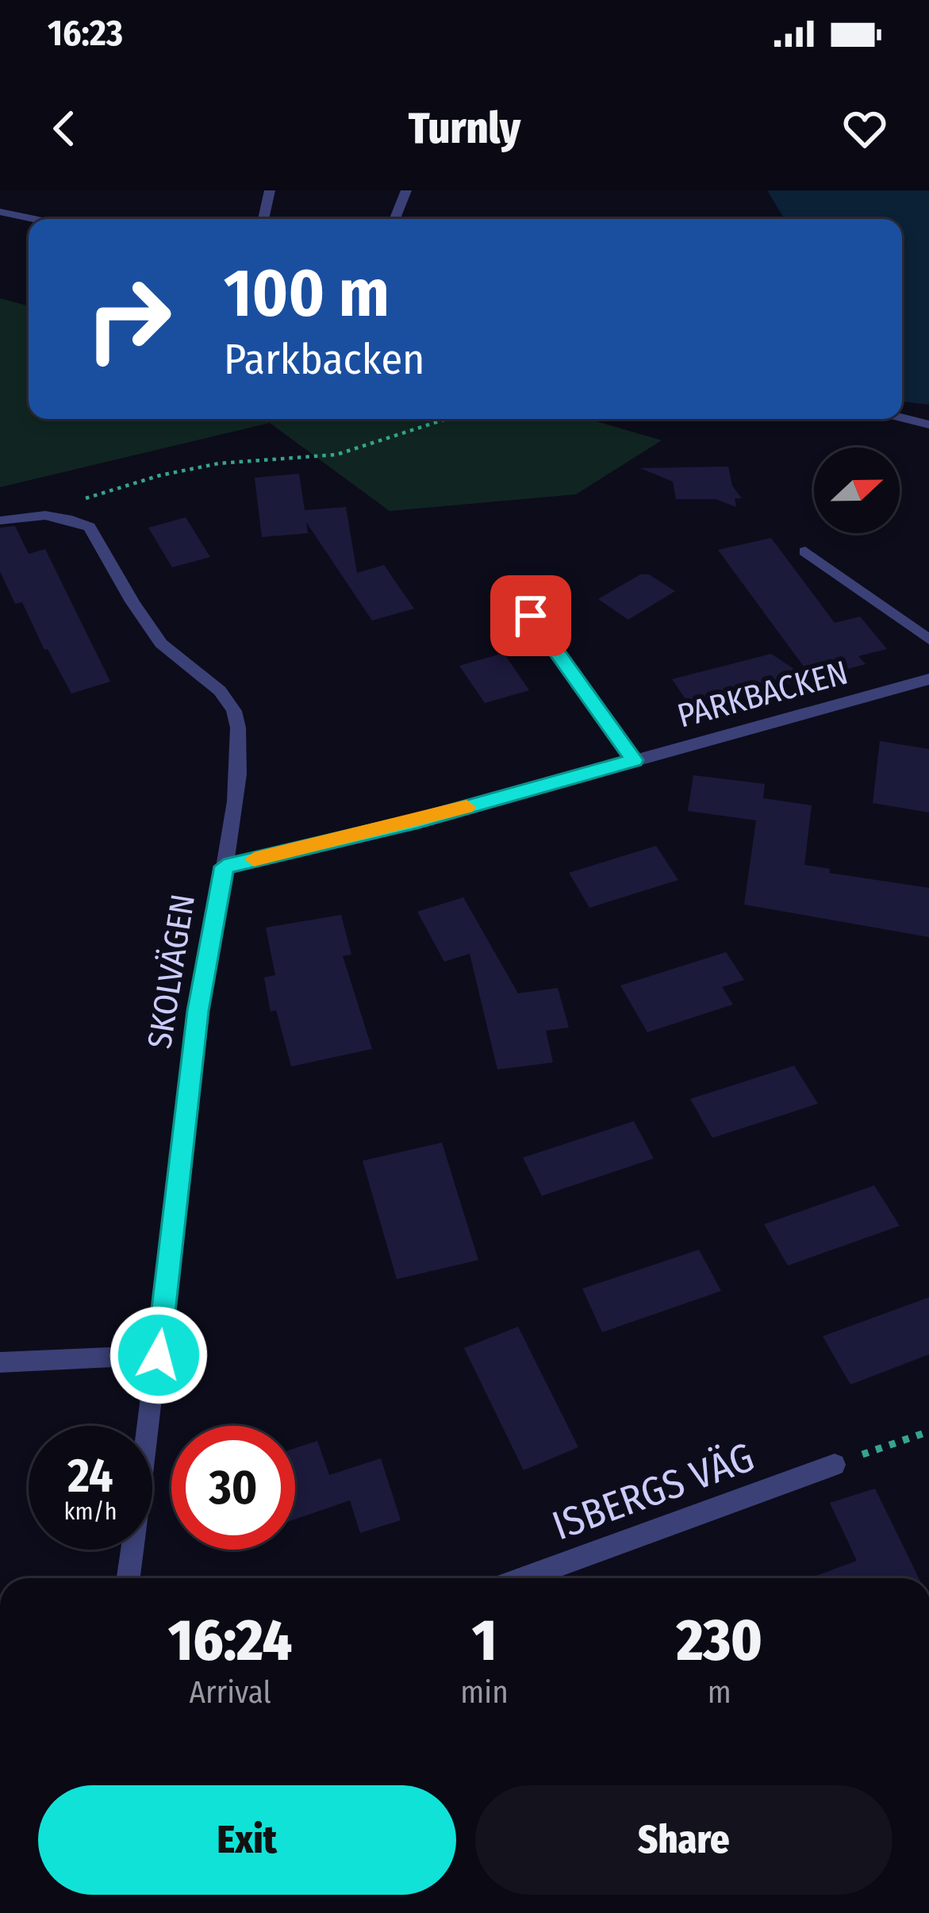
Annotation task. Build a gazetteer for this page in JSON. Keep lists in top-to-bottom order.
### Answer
{
  "streets": {
    "street": ["PARKBACKEN", "SKOLVÄGEN", "ISBERGS VÄG"]
  },
  "crossings": [
    ["PARKBACKEN", "SKOLVÄGEN"]
  ],
  "north": "right",
  "page": {
    "status": "16:23",
    "header": "Turnly",
    "turn": ["100 m", "Parkbacken"],
    "speed": "24 km/h",
    "limit": "30",
    "eta": [
      "16:24",
      "Arrival",
      "1",
      "min",
      "230",
      "m"
    ],
    "buttons": ["Exit", "Share"]
  }
}
